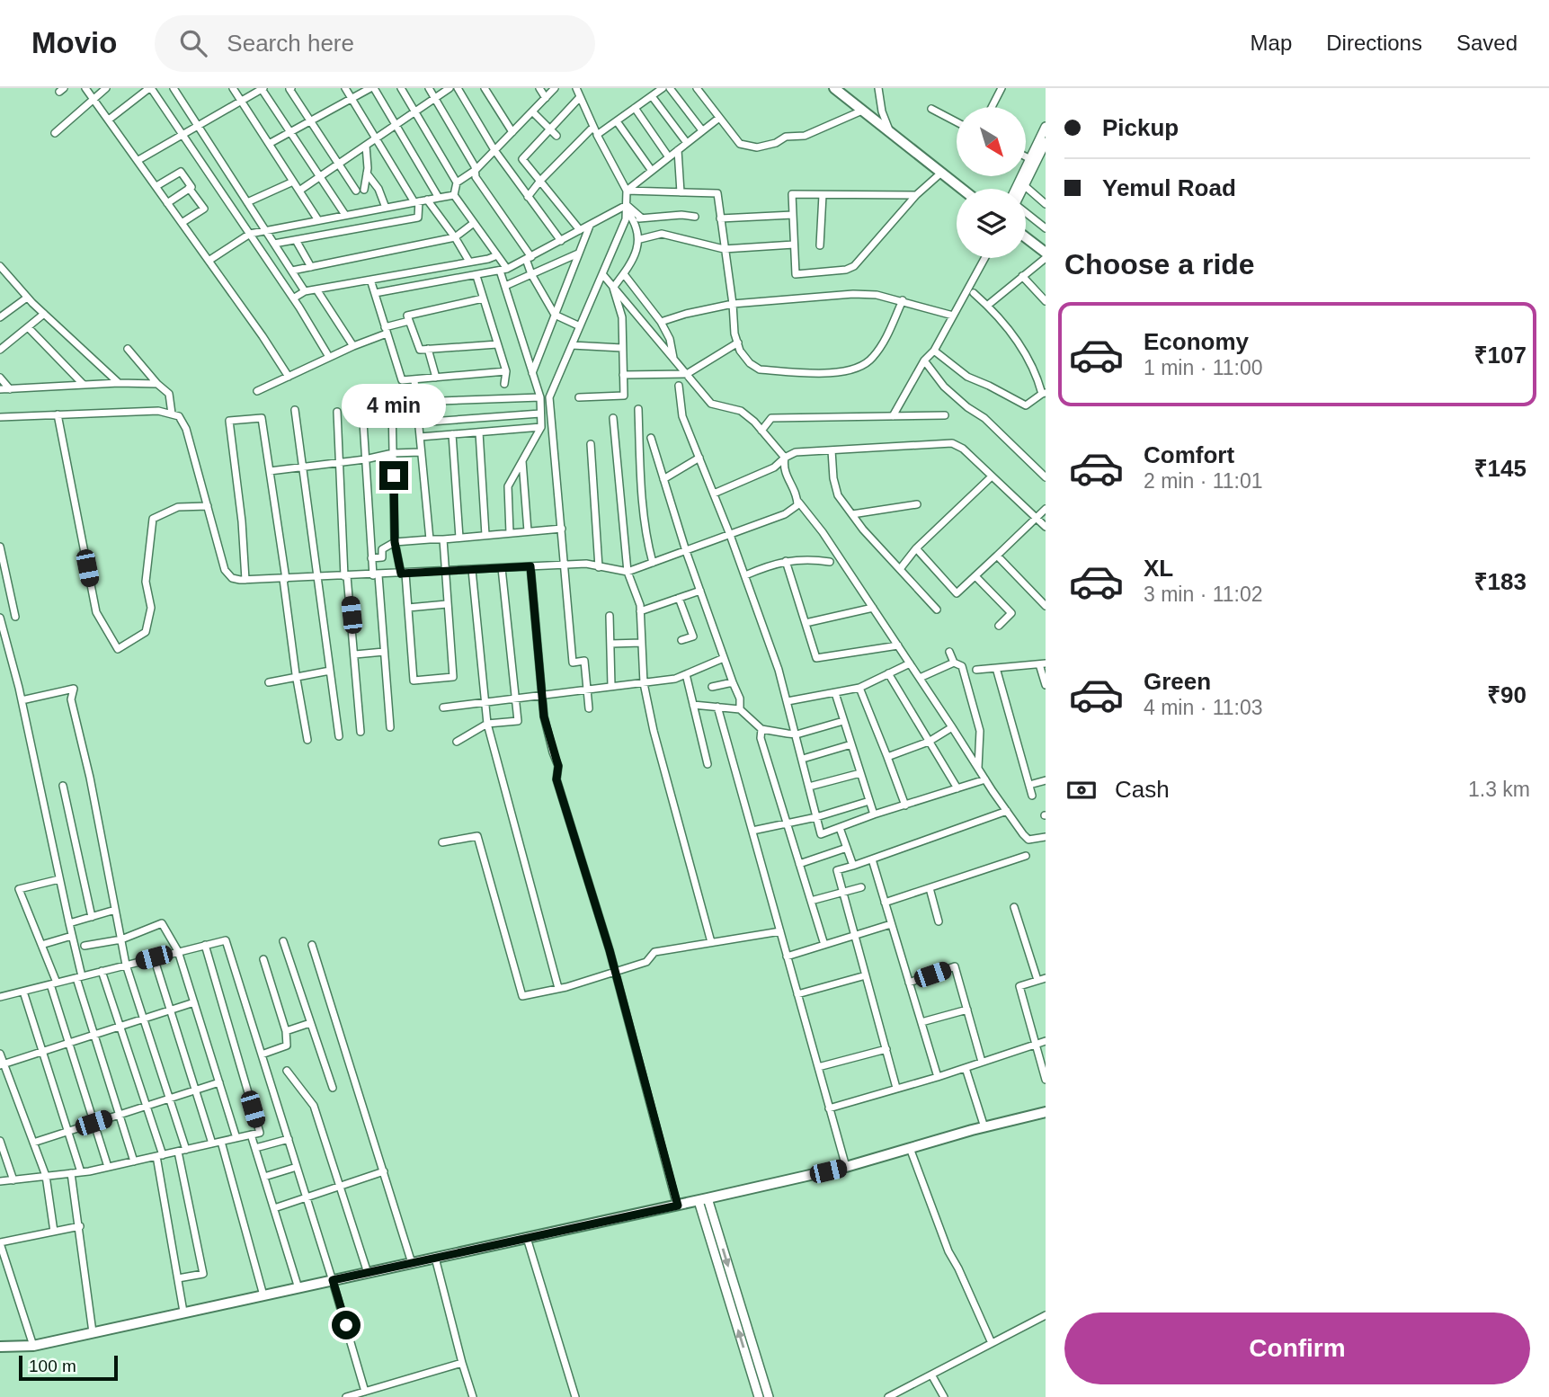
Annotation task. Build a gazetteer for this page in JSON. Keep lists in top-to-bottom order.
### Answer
{
  "scale_bar": "100 m",
  "north": "bottom right",
  "page": {
    "header": "Movio",
    "search": "Search here",
    "nav": ["Map", "Directions", "Saved"],
    "banner": ["Pickup", "Yemul Road"],
    "heading": "Choose a ride",
    "list": [
      {
        "name": "Economy",
        "note": "1 min · 11:00",
        "value": "₹107"
      },
      {
        "name": "Comfort",
        "note": "2 min · 11:01",
        "value": "₹145"
      },
      {
        "name": "XL",
        "note": "3 min · 11:02",
        "value": "₹183"
      },
      {
        "name": "Green",
        "note": "4 min · 11:03",
        "value": "₹90"
      }
    ],
    "bubble": "4 min",
    "pay": ["Cash", "1.3 km"],
    "buttons": "Confirm",
    "scale": "100 m"
  }
}
